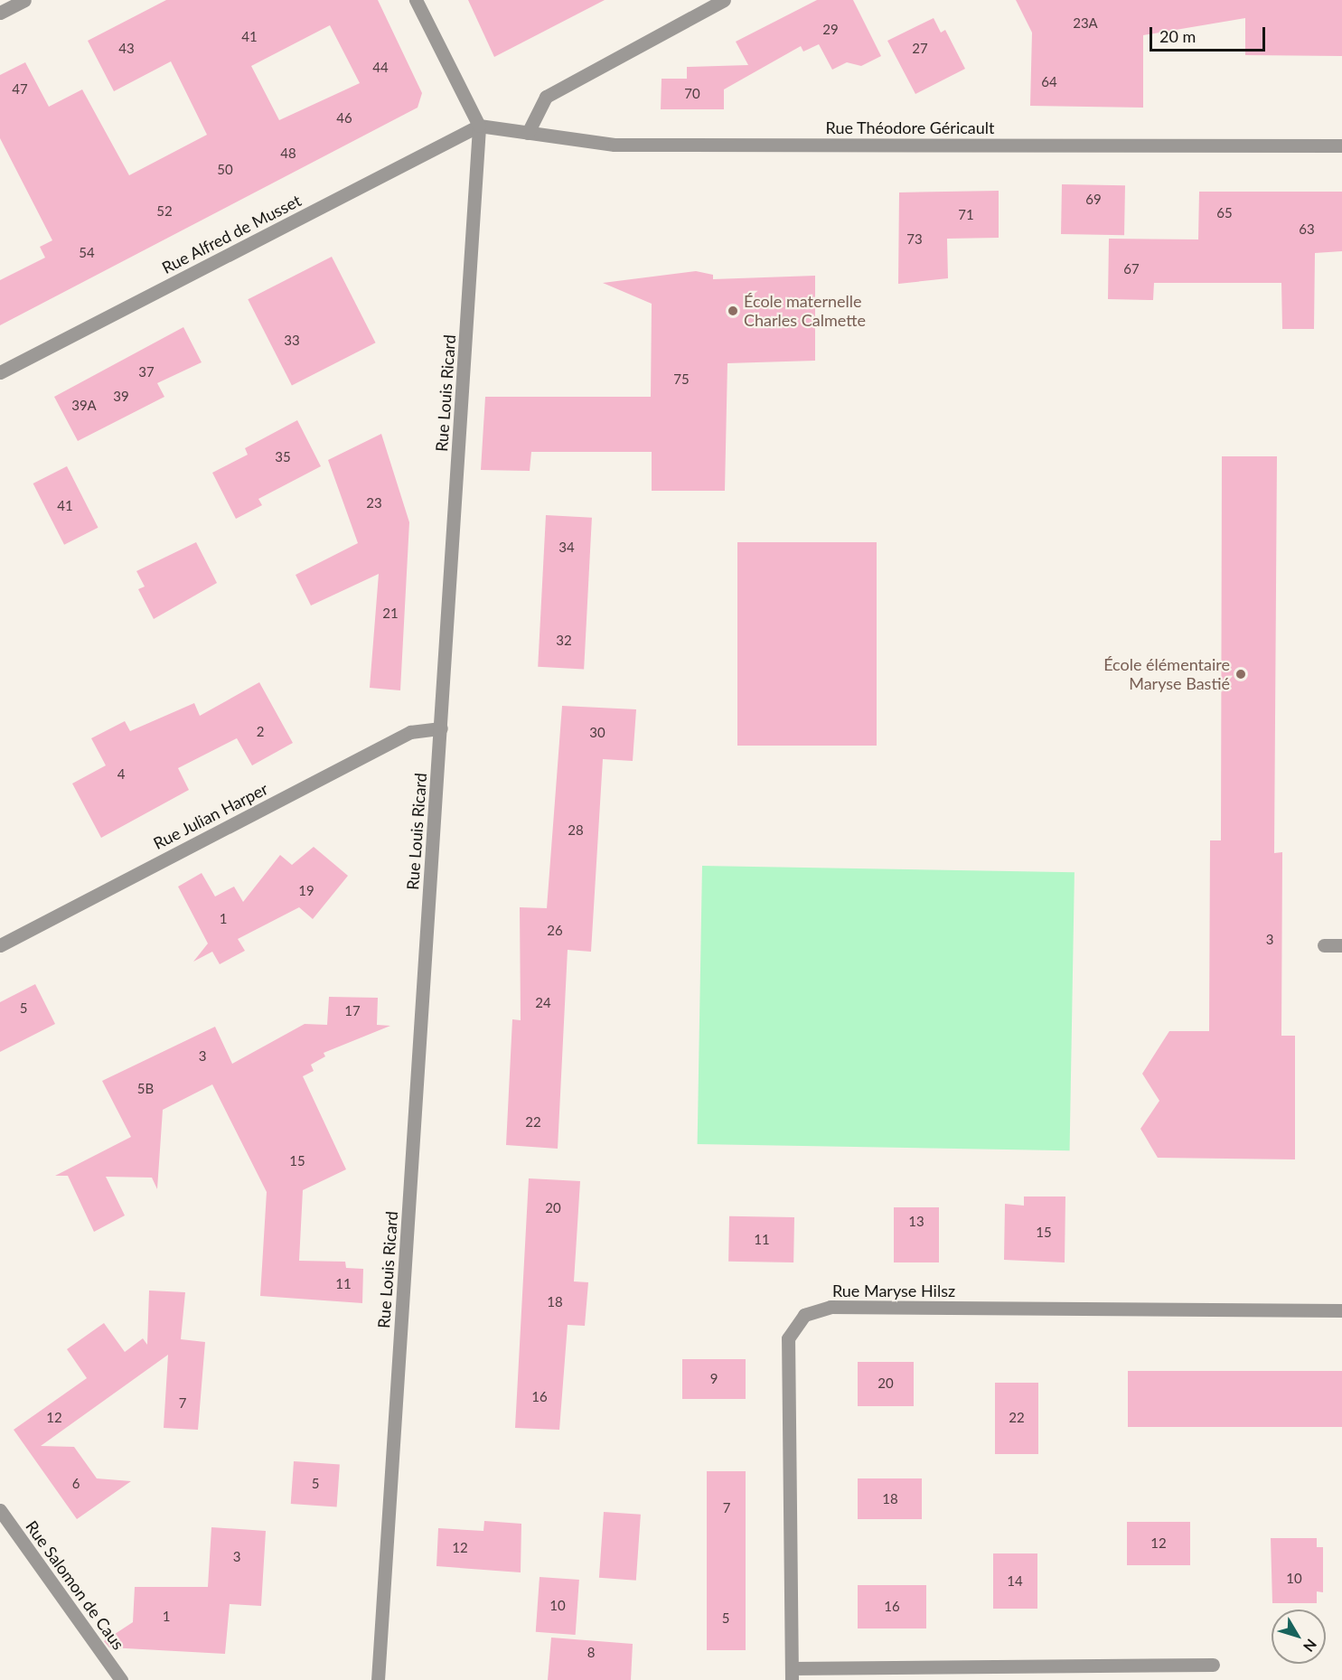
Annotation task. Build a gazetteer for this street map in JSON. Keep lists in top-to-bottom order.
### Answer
{
  "streets": {
    "street": [
      "Rue Théodore Géricault",
      "Rue Alfred de Musset",
      "Rue Louis Ricard",
      "Rue Julian Harper",
      "Rue Maryse Hilsz",
      "Rue Salomon de Caus"
    ]
  },
  "crossings": [
    ["Rue Théodore Géricault", "Rue Alfred de Musset"],
    ["Rue Théodore Géricault", "Rue Louis Ricard"],
    ["Rue Alfred de Musset", "Rue Louis Ricard"],
    ["Rue Louis Ricard", "Rue Julian Harper"]
  ],
  "places": ["École maternelle Charles Calmette", "École élémentaire Maryse Bastié"],
  "house_numbers": [
    "23A",
    "29",
    "41",
    "43",
    "27",
    "44",
    "64",
    "47",
    "70",
    "46",
    "48",
    "50",
    "69",
    "52",
    "65",
    "71",
    "63",
    "73",
    "54",
    "67",
    "33",
    "37",
    "75",
    "39",
    "39A",
    "35",
    "23",
    "41",
    "34",
    "21",
    "32",
    "2",
    "30",
    "4",
    "28",
    "19",
    "1",
    "26",
    "3",
    "24",
    "5",
    "17",
    "3",
    "5B",
    "22",
    "15",
    "20",
    "13",
    "15",
    "11",
    "11",
    "18",
    "9",
    "20",
    "16",
    "7",
    "12",
    "22",
    "6",
    "5",
    "18",
    "7",
    "12",
    "12",
    "3",
    "10",
    "14",
    "10",
    "16",
    "1",
    "5",
    "8"
  ],
  "scale_bar": "20 m",
  "north": "bottom right"
}
